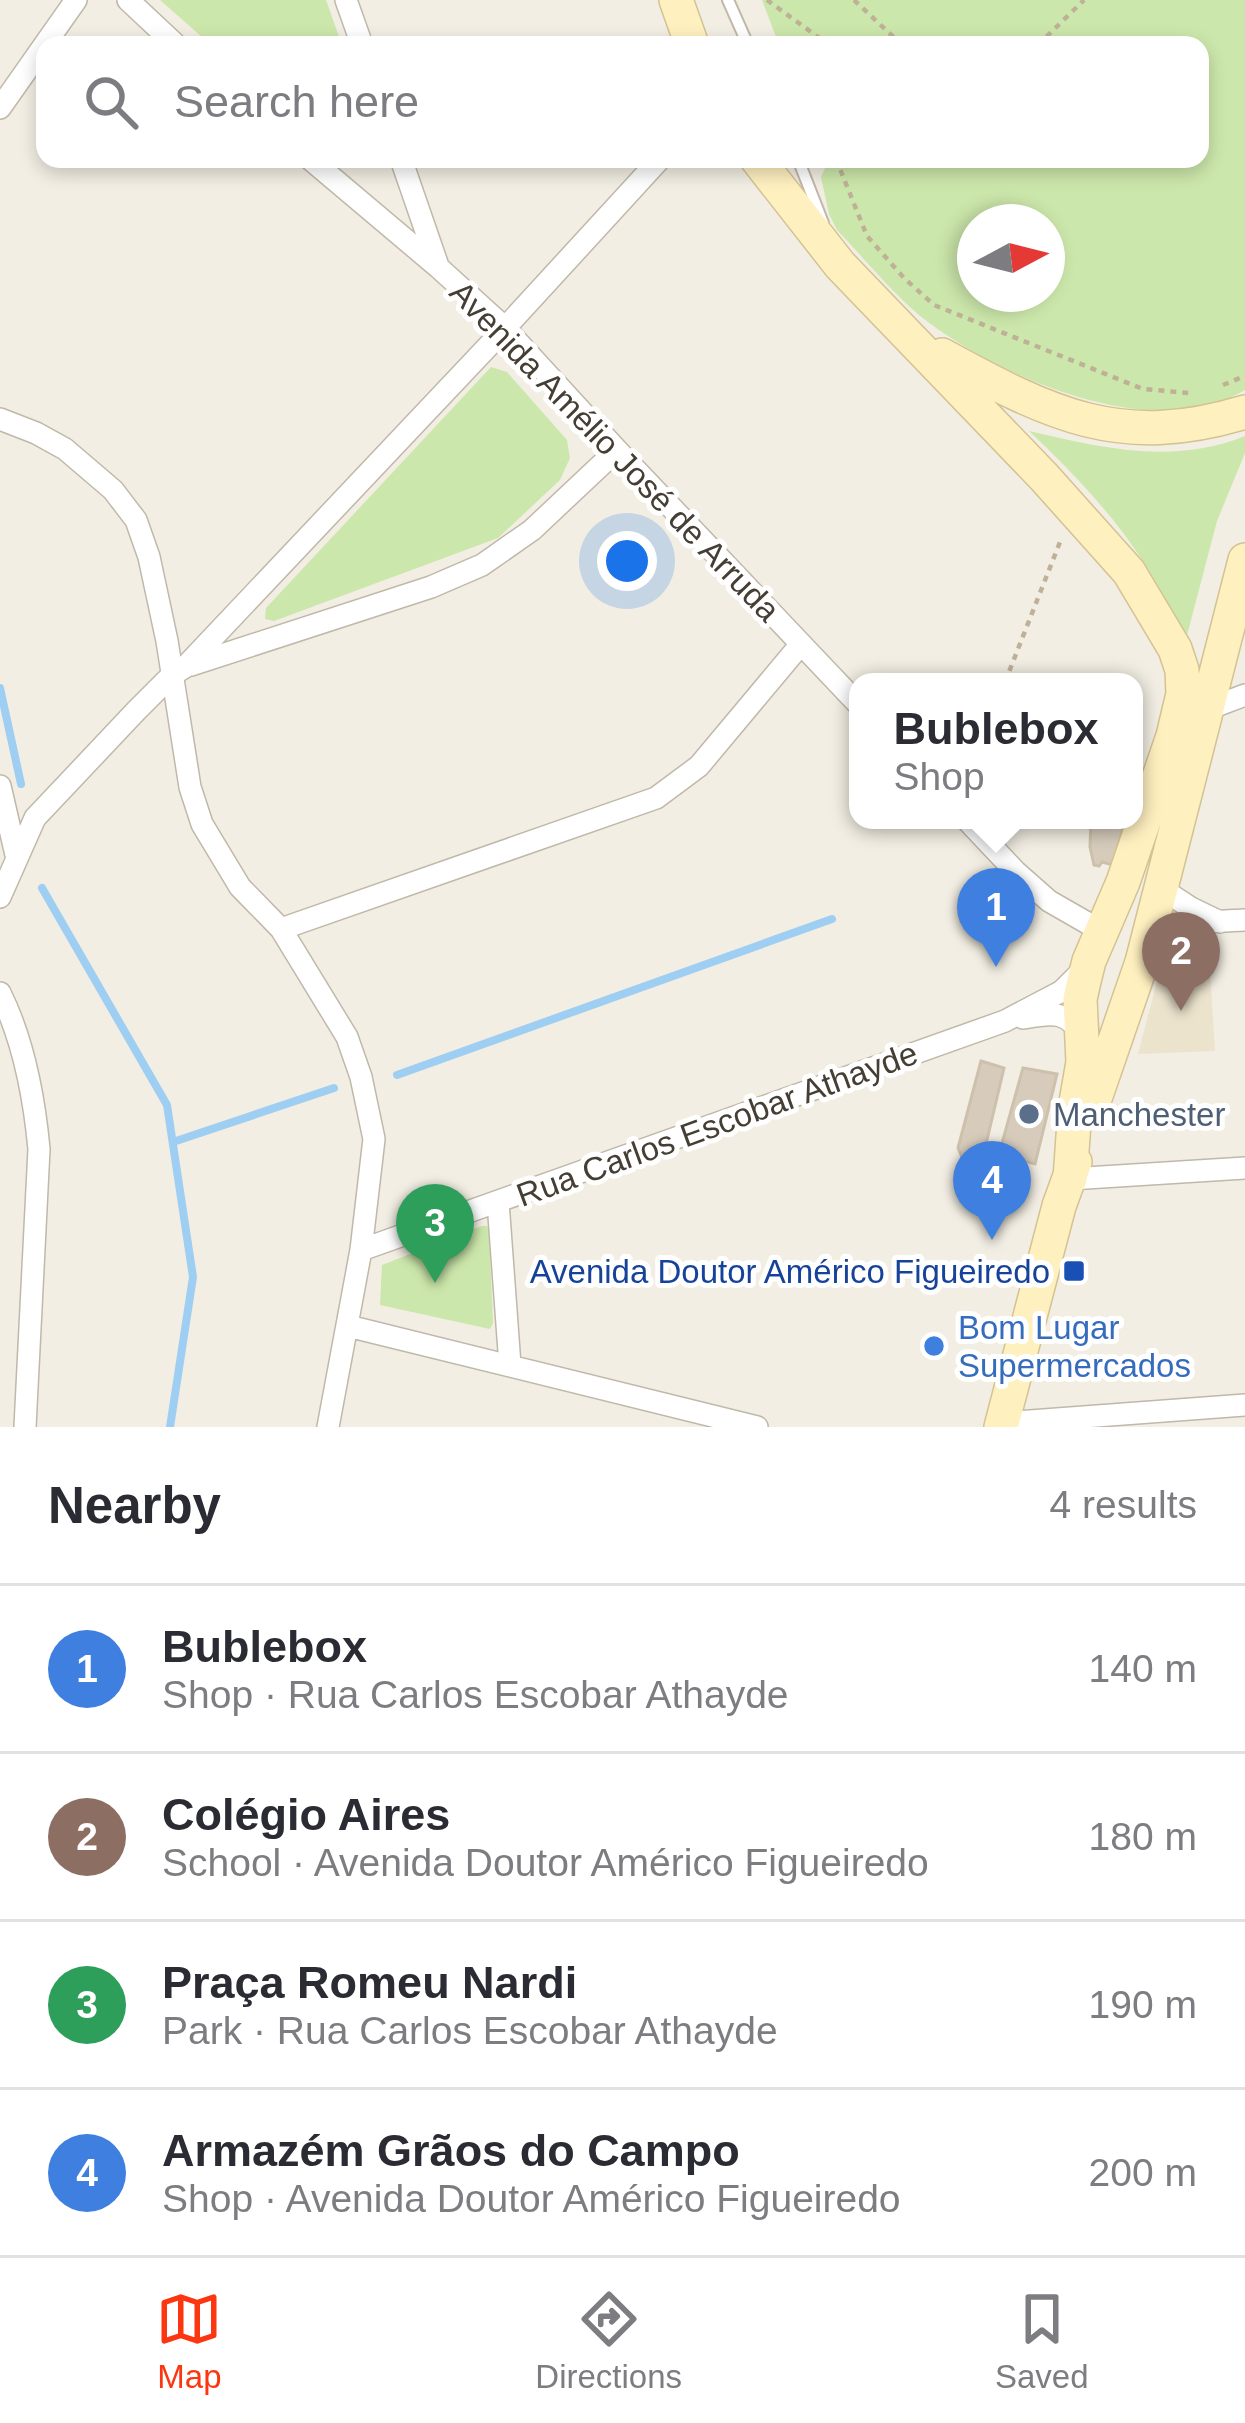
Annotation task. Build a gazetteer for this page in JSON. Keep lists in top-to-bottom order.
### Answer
{
  "streets": {
    "street": ["Avenida Amélio José de Arruda", "Rua Carlos Escobar Athayde"]
  },
  "places": {
    "other": ["Manchester", "Bom Lugar Supermercados"],
    "transit": ["Avenida Doutor Américo Figueiredo"]
  },
  "north": "right",
  "page": {
    "search": "Search here",
    "popup": ["Bublebox", "Shop"],
    "pins": [
      "1",
      "2",
      "4",
      "3"
    ],
    "heading": ["Nearby", "4 results"],
    "list": [
      {
        "mark": "1",
        "name": "Bublebox",
        "note": "Shop · Rua Carlos Escobar Athayde",
        "value": "140 m"
      },
      {
        "mark": "2",
        "name": "Colégio Aires",
        "note": "School · Avenida Doutor Américo Figueiredo",
        "value": "180 m"
      },
      {
        "mark": "3",
        "name": "Praça Romeu Nardi",
        "note": "Park · Rua Carlos Escobar Athayde",
        "value": "190 m"
      },
      {
        "mark": "4",
        "name": "Armazém Grãos do Campo",
        "note": "Shop · Avenida Doutor Américo Figueiredo",
        "value": "200 m"
      }
    ],
    "nav": ["Map", "Directions", "Saved"]
  }
}
